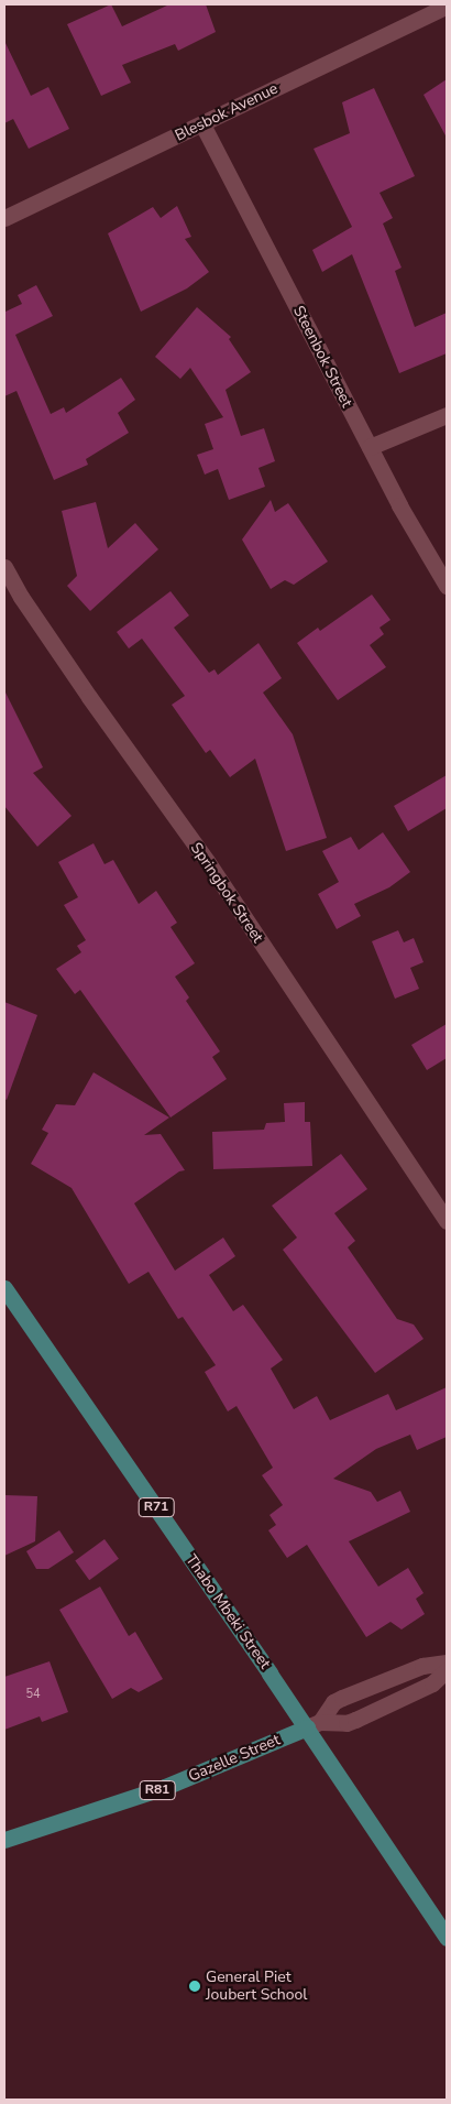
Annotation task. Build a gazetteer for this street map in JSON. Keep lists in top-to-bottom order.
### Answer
{
  "streets": {
    "main road": [
      "R71",
      "Thabo Mbeki Street",
      "Gazelle Street",
      "R81"
    ],
    "street": ["Blesbok Avenue", "Steenbok Street", "Springbok Street"]
  },
  "crossings": [
    ["Blesbok Avenue", "Steenbok Street"],
    ["Thabo Mbeki Street", "Gazelle Street"]
  ],
  "places": ["General Piet Joubert School"],
  "house_numbers": ["54"]
}
